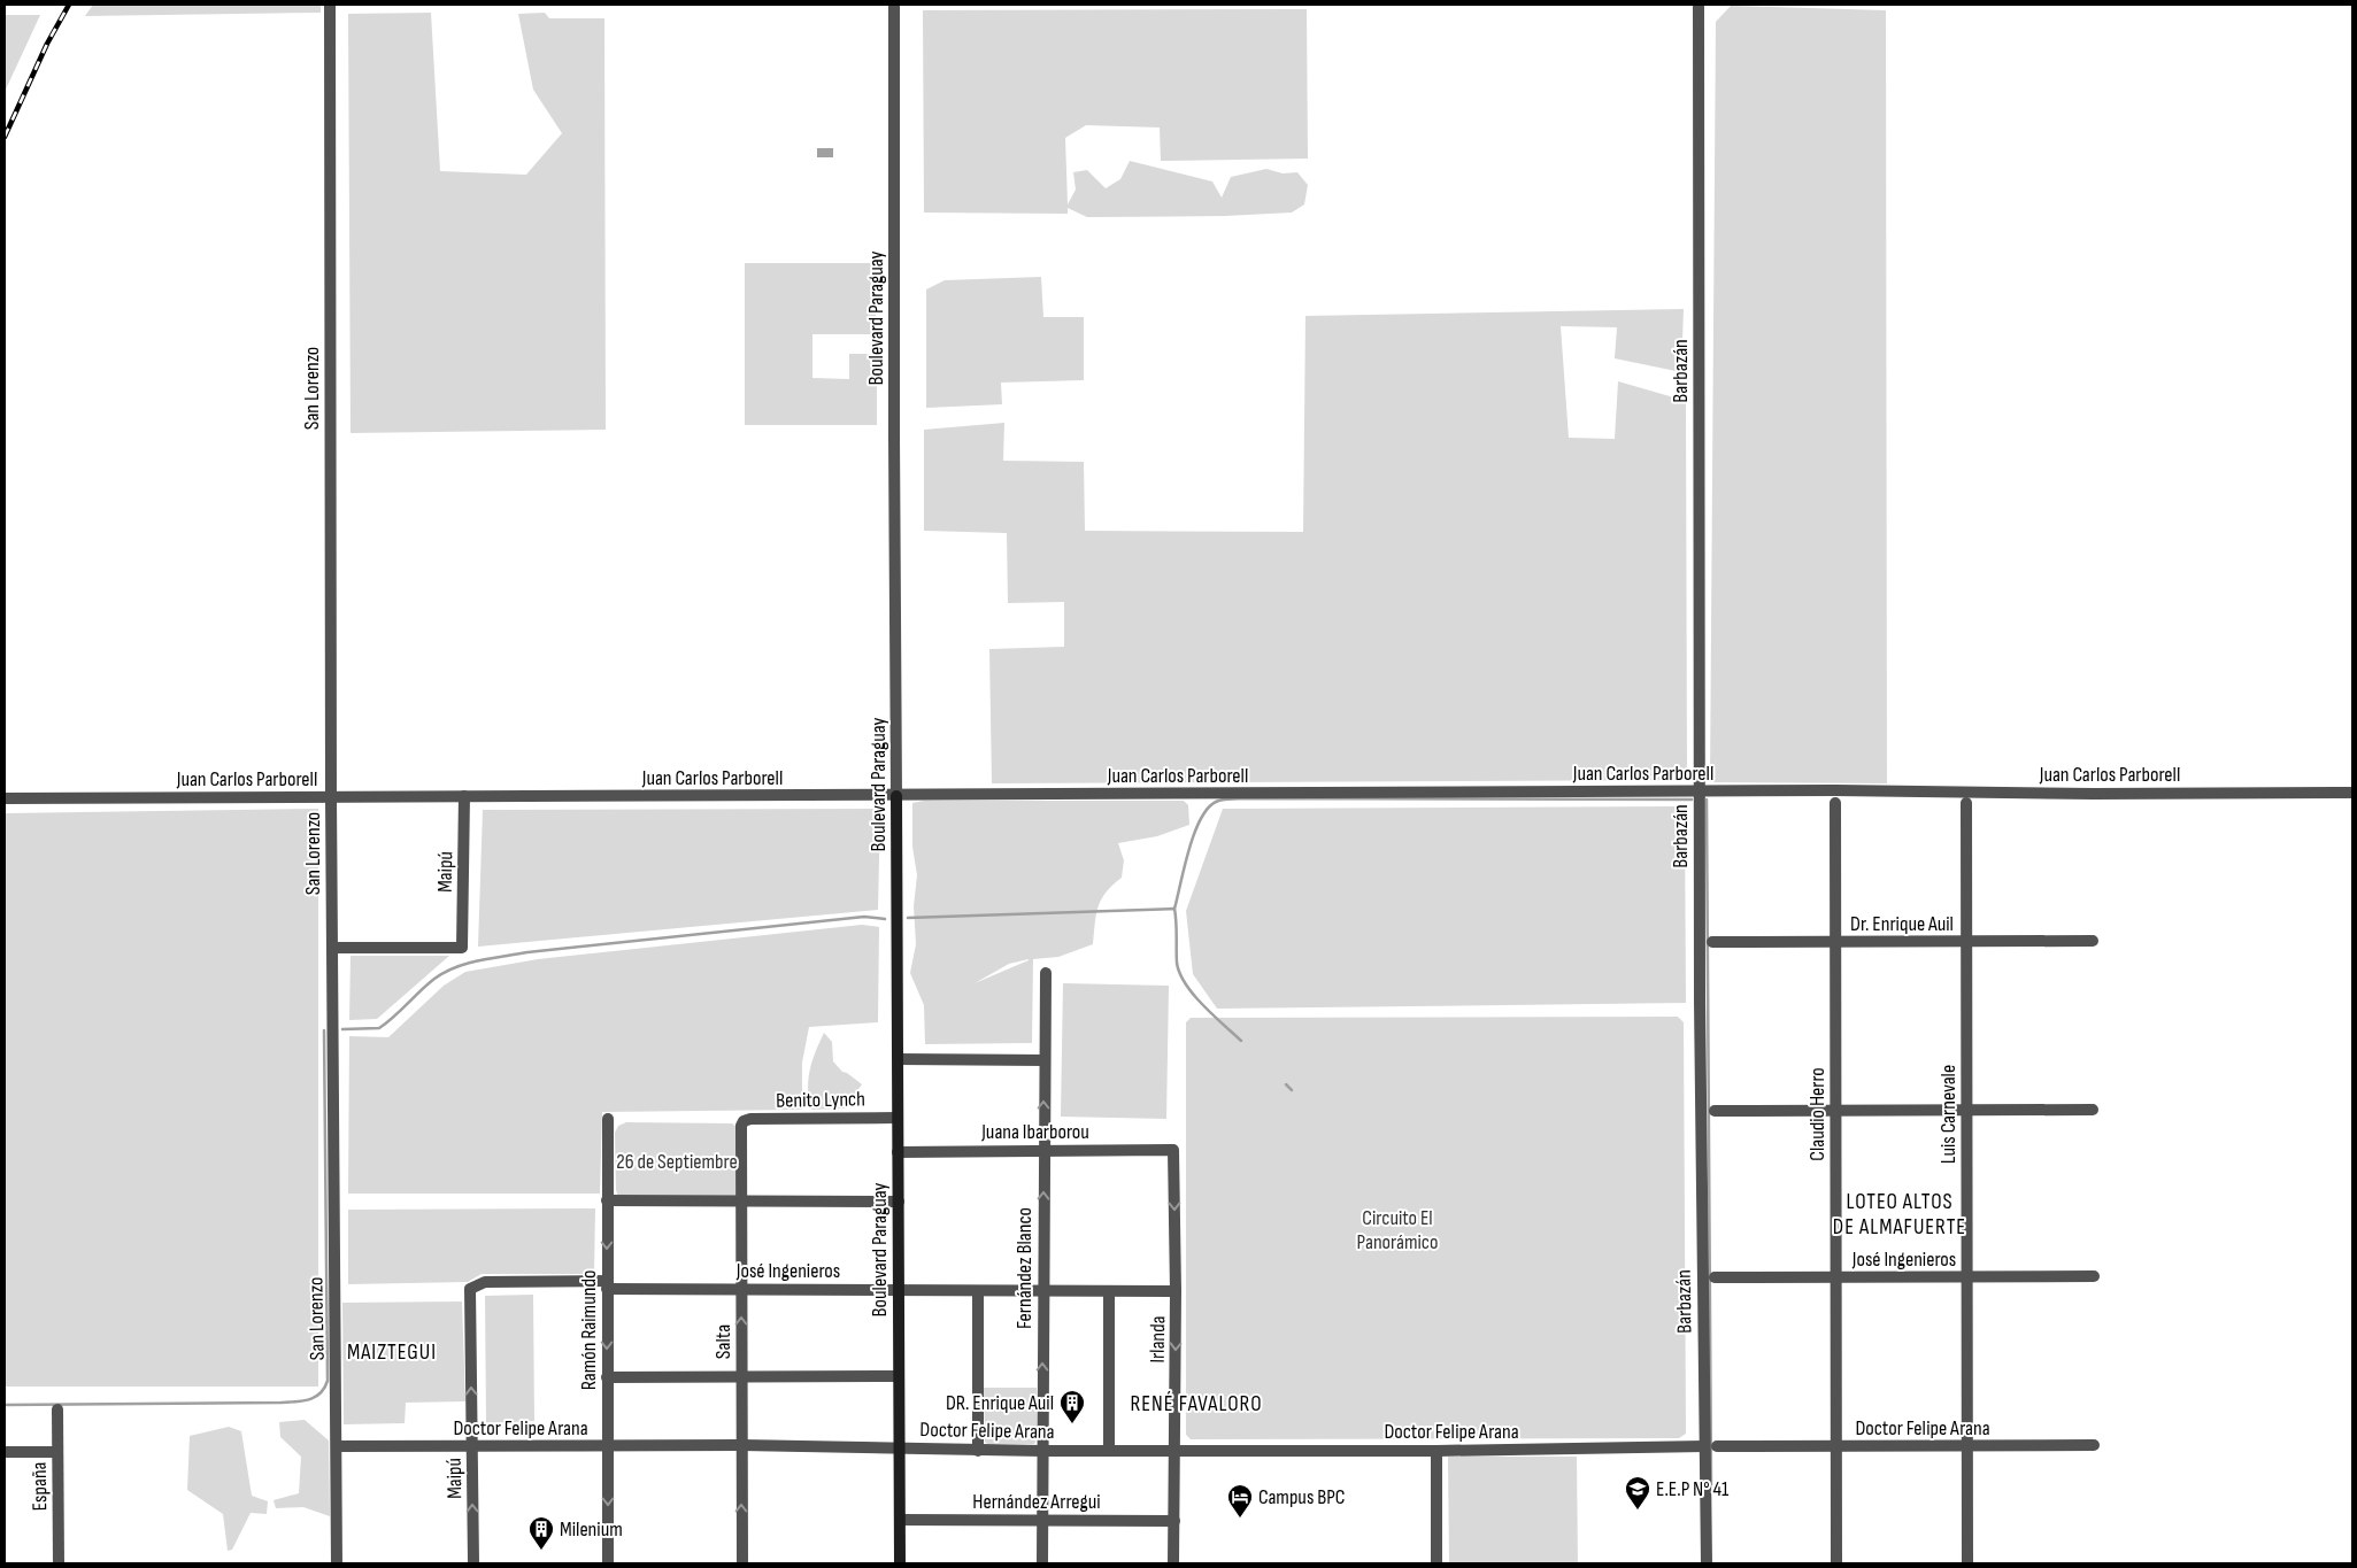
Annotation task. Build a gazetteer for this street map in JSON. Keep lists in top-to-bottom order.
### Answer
{
  "streets": {
    "street": [
      "Boulevard Paraguay",
      "Barbazán",
      "San Lorenzo",
      "Juan Carlos Parborell",
      "Maipú",
      "Dr. Enrique Auil",
      "Benito Lynch",
      "Claudio Herro",
      "Luis Carnevale",
      "Juana Ibarborou",
      "José Ingenieros",
      "Fernández Blanco",
      "Ramón Raimundo",
      "Irlanda",
      "Salta",
      "Doctor Felipe Arana",
      "España",
      "Hernández Arregui"
    ]
  },
  "crossings": [
    ["Boulevard Paraguay", "Juan Carlos Parborell"],
    ["Boulevard Paraguay", "Benito Lynch"],
    ["Boulevard Paraguay", "Juana Ibarborou"],
    ["Boulevard Paraguay", "José Ingenieros"],
    ["Boulevard Paraguay", "Doctor Felipe Arana"],
    ["Boulevard Paraguay", "Hernández Arregui"],
    ["Barbazán", "Juan Carlos Parborell"],
    ["Barbazán", "Doctor Felipe Arana"],
    ["San Lorenzo", "Juan Carlos Parborell"],
    ["San Lorenzo", "Maipú"],
    ["San Lorenzo", "Doctor Felipe Arana"],
    ["Juan Carlos Parborell", "Maipú"],
    ["Maipú", "José Ingenieros"],
    ["Maipú", "Doctor Felipe Arana"],
    ["Dr. Enrique Auil", "Claudio Herro"],
    ["Dr. Enrique Auil", "Luis Carnevale"],
    ["Benito Lynch", "Salta"],
    ["Claudio Herro", "José Ingenieros"],
    ["Claudio Herro", "Doctor Felipe Arana"],
    ["Luis Carnevale", "José Ingenieros"],
    ["Luis Carnevale", "Doctor Felipe Arana"],
    ["Juana Ibarborou", "Fernández Blanco"],
    ["Juana Ibarborou", "Irlanda"],
    ["José Ingenieros", "Fernández Blanco"],
    ["José Ingenieros", "Ramón Raimundo"],
    ["José Ingenieros", "Irlanda"],
    ["José Ingenieros", "Salta"],
    ["Fernández Blanco", "Doctor Felipe Arana"],
    ["Fernández Blanco", "Hernández Arregui"],
    ["Ramón Raimundo", "Doctor Felipe Arana"],
    ["Irlanda", "Doctor Felipe Arana"],
    ["Irlanda", "Hernández Arregui"],
    ["Salta", "Doctor Felipe Arana"]
  ],
  "one_way": ["Maipú", "Ramón Raimundo", "Salta"],
  "districts": ["LOTEO ALTOS DE ALMAFUERTE", "MAIZTEGUI", "RENÉ FAVALORO"],
  "parks": ["26 de Septiembre", "Circuito El Panorámico"],
  "places": {
    "building": ["DR. Enrique Auil", "Milenium"],
    "school or university": ["E.E.P N° 41"],
    "hotel": ["Campus BPC"]
  }
}
